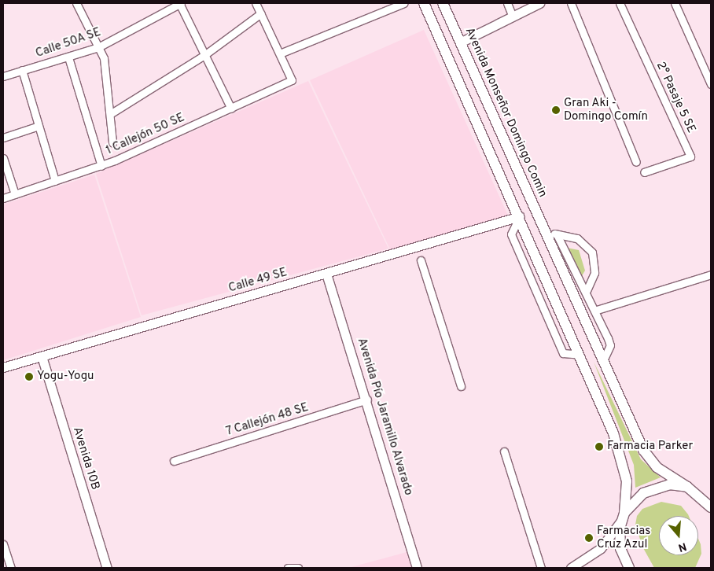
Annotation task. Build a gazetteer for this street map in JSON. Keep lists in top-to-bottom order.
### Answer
{
  "streets": {
    "main road": ["Avenida Monseñor Domingo Comin"],
    "street": [
      "Calle 50A SE",
      "2° Pasaje 5 SE",
      "1 Callejón 50 SE",
      "Calle 49 SE",
      "Avenida Pío Jaramillo Alvarado",
      "7 Callejón 48 SE",
      "Avenida 10B"
    ]
  },
  "crossings": [
    ["Calle 49 SE", "Avenida Pío Jaramillo Alvarado"],
    ["Calle 49 SE", "Avenida 10B"],
    ["Avenida Pío Jaramillo Alvarado", "7 Callejón 48 SE"]
  ],
  "places": [
    "Gran Aki - Domingo Comín",
    "Yogu-Yogu",
    "Farmacia Parker",
    "Farmacias Cruz Azul"
  ],
  "north": "bottom"
}
